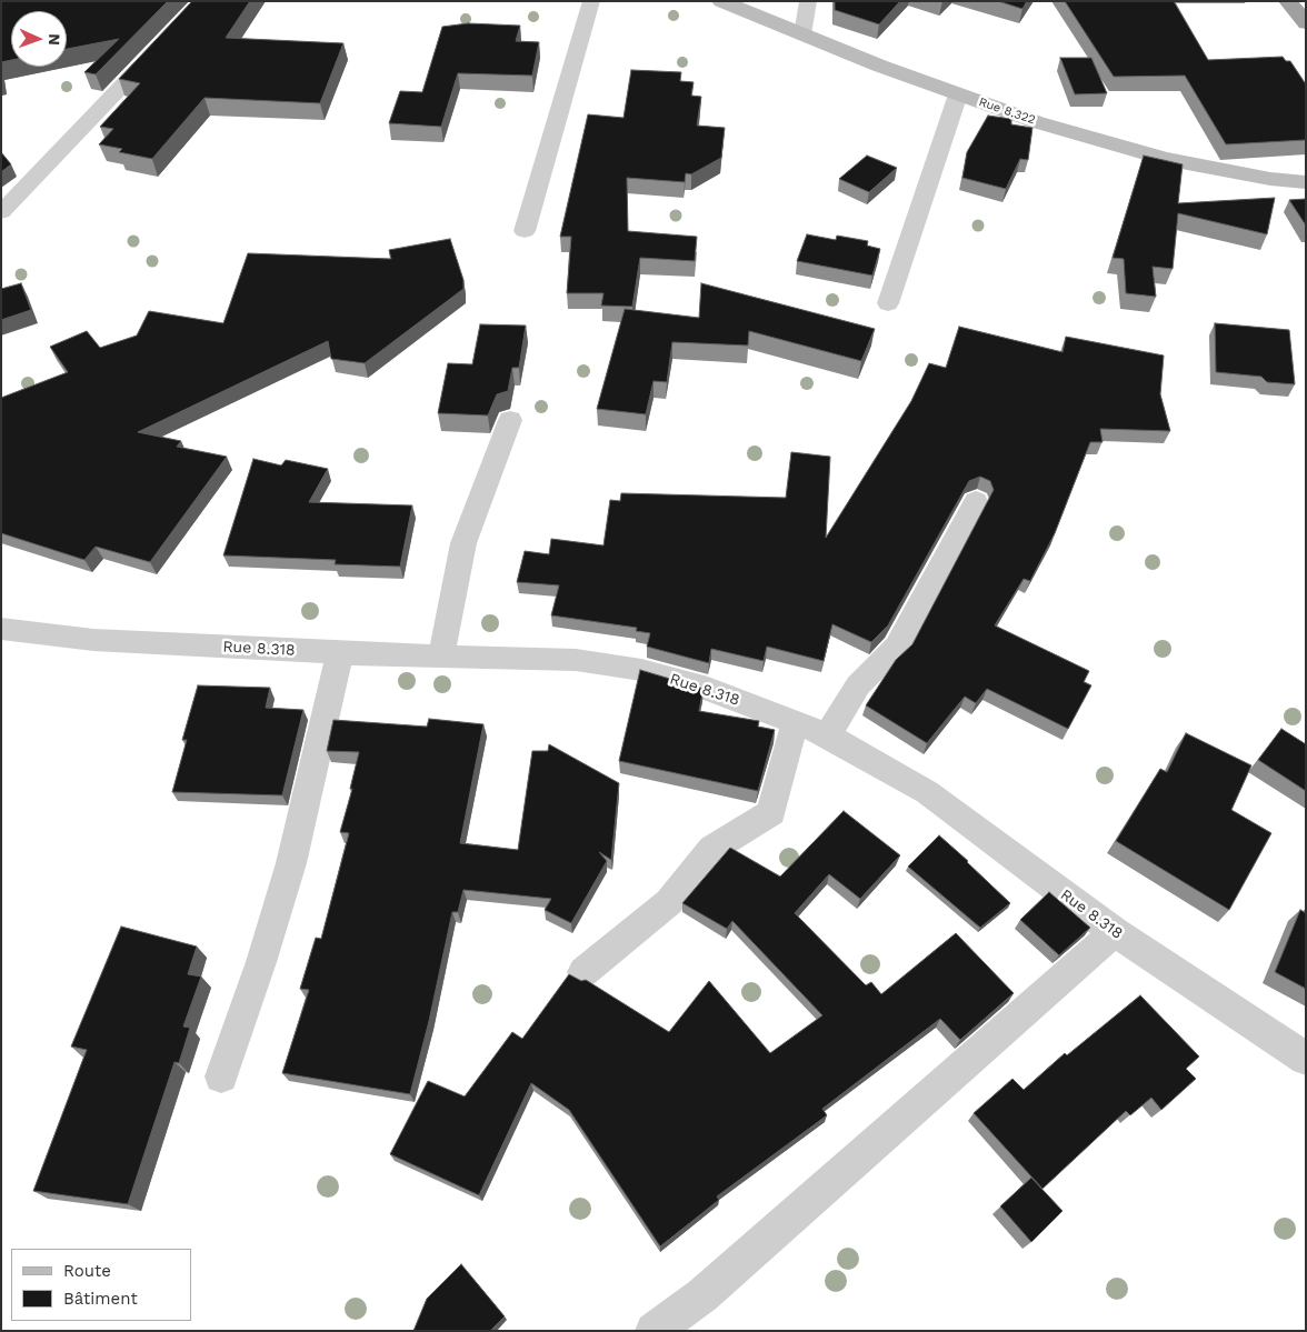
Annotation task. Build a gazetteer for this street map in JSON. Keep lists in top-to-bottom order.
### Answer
{
  "streets": {
    "main road": ["Rue 8.322"],
    "street": ["Rue 8.318"]
  },
  "legend": ["Route", "Bâtiment"],
  "north": "right"
}
